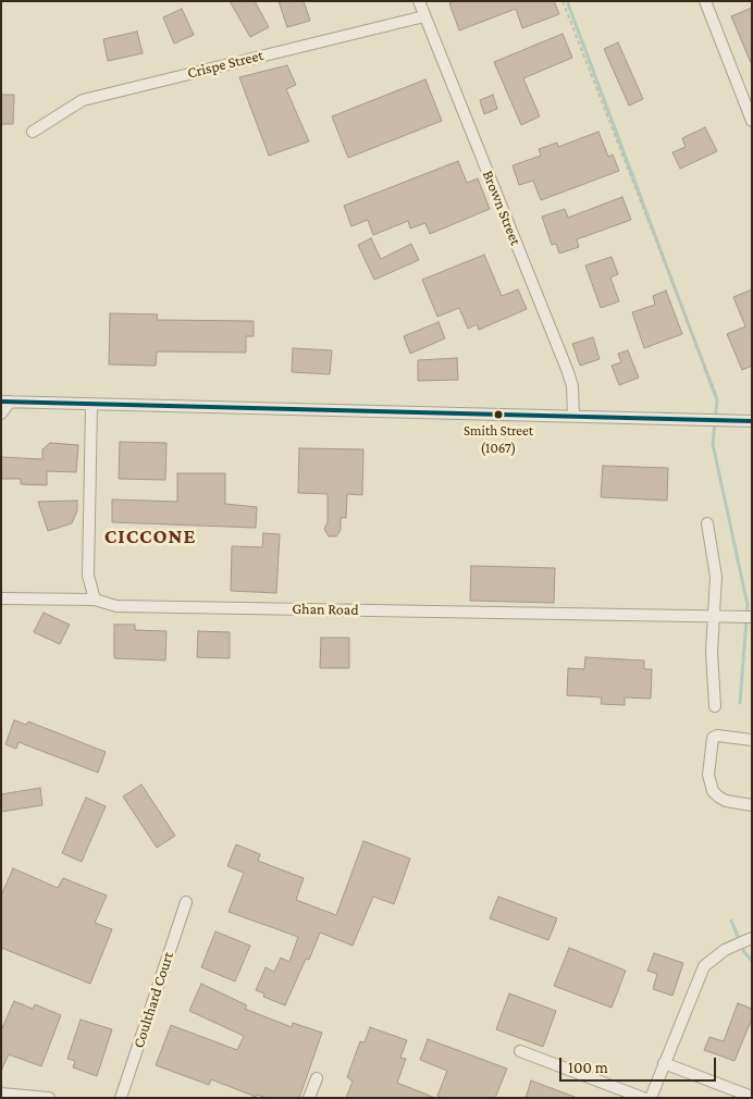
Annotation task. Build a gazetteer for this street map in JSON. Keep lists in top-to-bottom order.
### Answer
{
  "streets": {
    "street": [
      "Crispe Street",
      "Brown Street",
      "Ghan Road",
      "Coulthard Court"
    ]
  },
  "crossings": [
    ["Crispe Street", "Brown Street"]
  ],
  "districts": ["CICCONE"],
  "places": ["Smith Street (1067)"],
  "scale_bar": "100 m"
}
